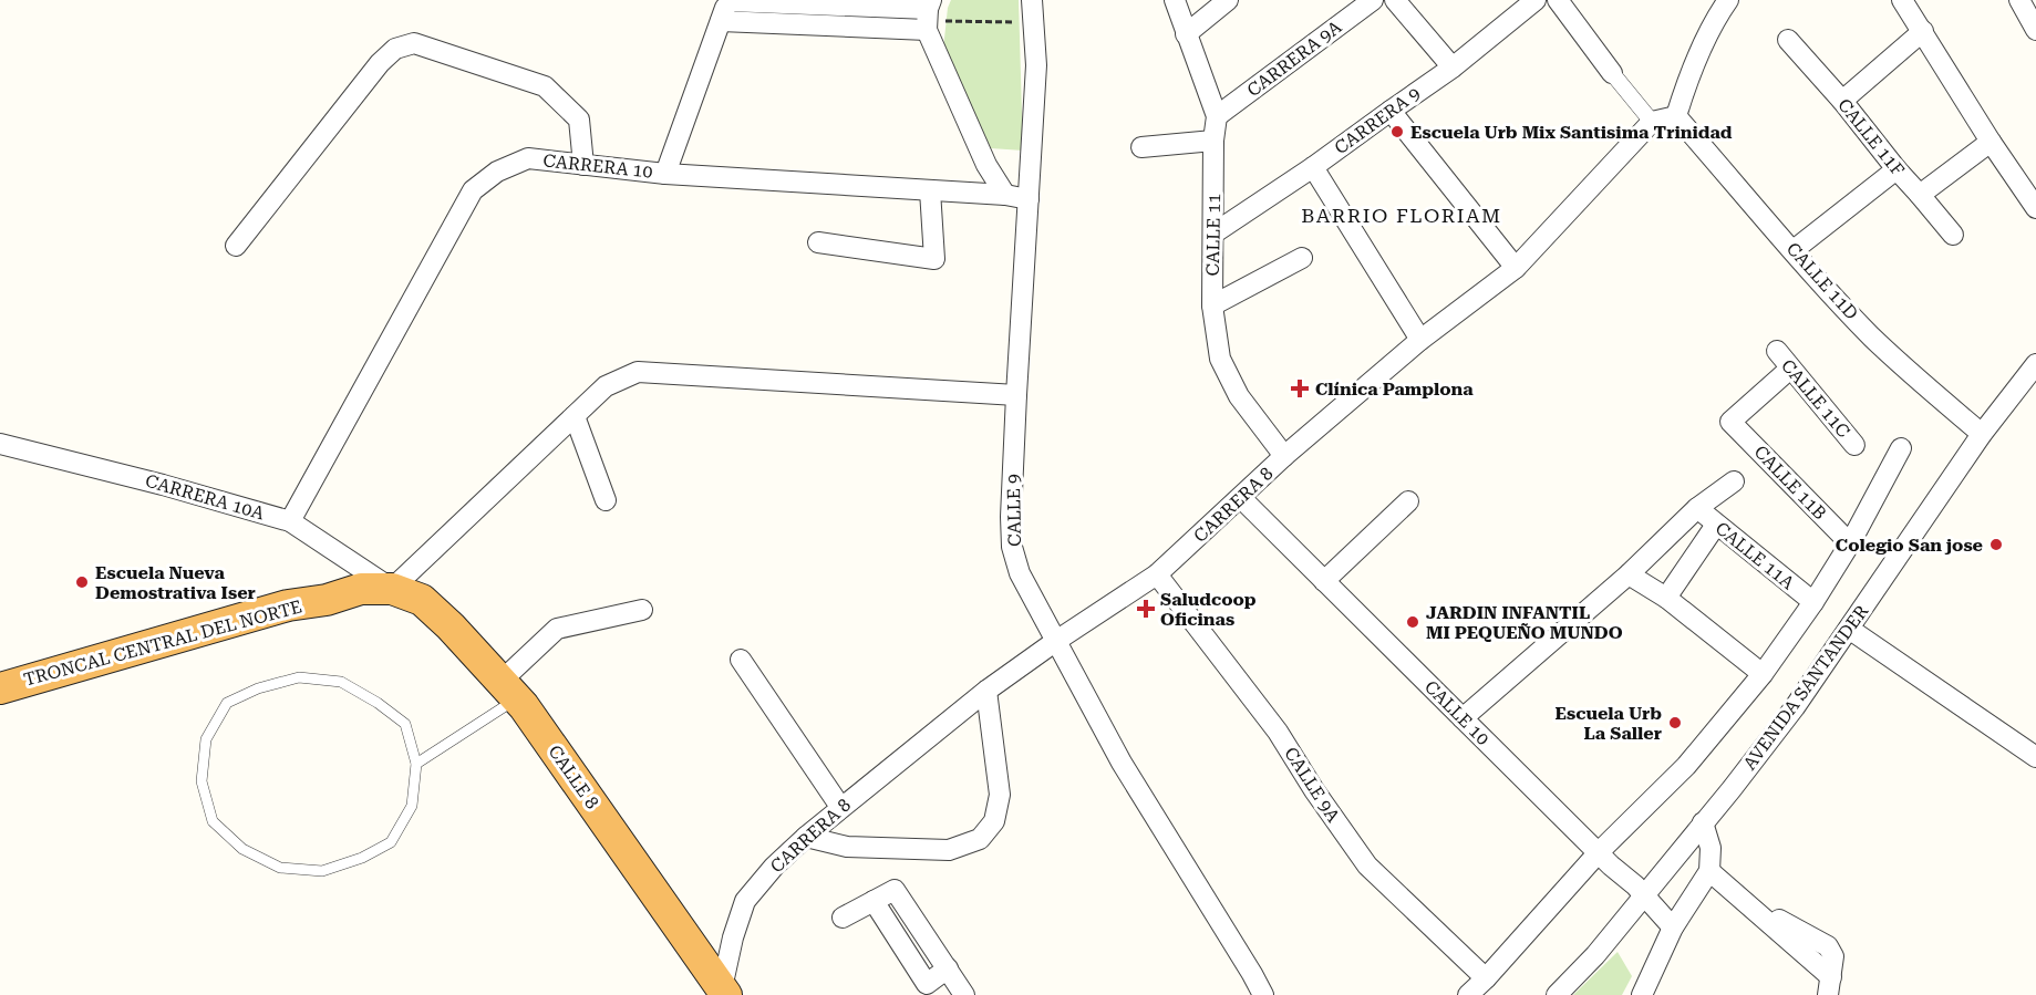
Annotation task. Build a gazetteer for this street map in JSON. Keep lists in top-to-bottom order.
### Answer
{
  "streets": {
    "highway": ["TRONCAL CENTRAL DEL NORTE", "CALLE 8"],
    "street": [
      "CARRERA 9A",
      "CARRERA 9",
      "CALLE 11F",
      "CARRERA 10",
      "CALLE 11",
      "CALLE 11D",
      "CALLE 11C",
      "CALLE 11B",
      "CARRERA 10A",
      "CARRERA 8",
      "CALLE 9",
      "CALLE 11A",
      "AVENIDA SANTANDER",
      "CALLE 10",
      "CALLE 9A"
    ]
  },
  "crossings": [
    ["CARRERA 9A", "CALLE 11"],
    ["CARRERA 9", "CALLE 11"],
    ["CARRERA 10", "CARRERA 10A"],
    ["CARRERA 10", "CALLE 9"],
    ["CALLE 11", "CARRERA 8"],
    ["CALLE 11D", "AVENIDA SANTANDER"],
    ["CALLE 11C", "CALLE 11B"],
    ["CARRERA 10A", "TRONCAL CENTRAL DEL NORTE"],
    ["CARRERA 10A", "CALLE 8"],
    ["CARRERA 8", "CALLE 9"],
    ["CARRERA 8", "CALLE 10"],
    ["CARRERA 8", "CALLE 8"],
    ["CARRERA 8", "CALLE 9A"],
    ["TRONCAL CENTRAL DEL NORTE", "CALLE 8"],
    ["AVENIDA SANTANDER", "CALLE 10"]
  ],
  "districts": ["BARRIO FLORIAM"],
  "places": {
    "other": [
      "Escuela Urb Mix Santisima Trinidad",
      "Colegio San jose",
      "Escuela Nueva Demostrativa Iser",
      "JARDIN INFANTIL MI PEQUEÑO MUNDO",
      "Escuela Urb La Saller"
    ],
    "health": ["Clínica Pamplona", "Saludcoop Oficinas"]
  }
}
